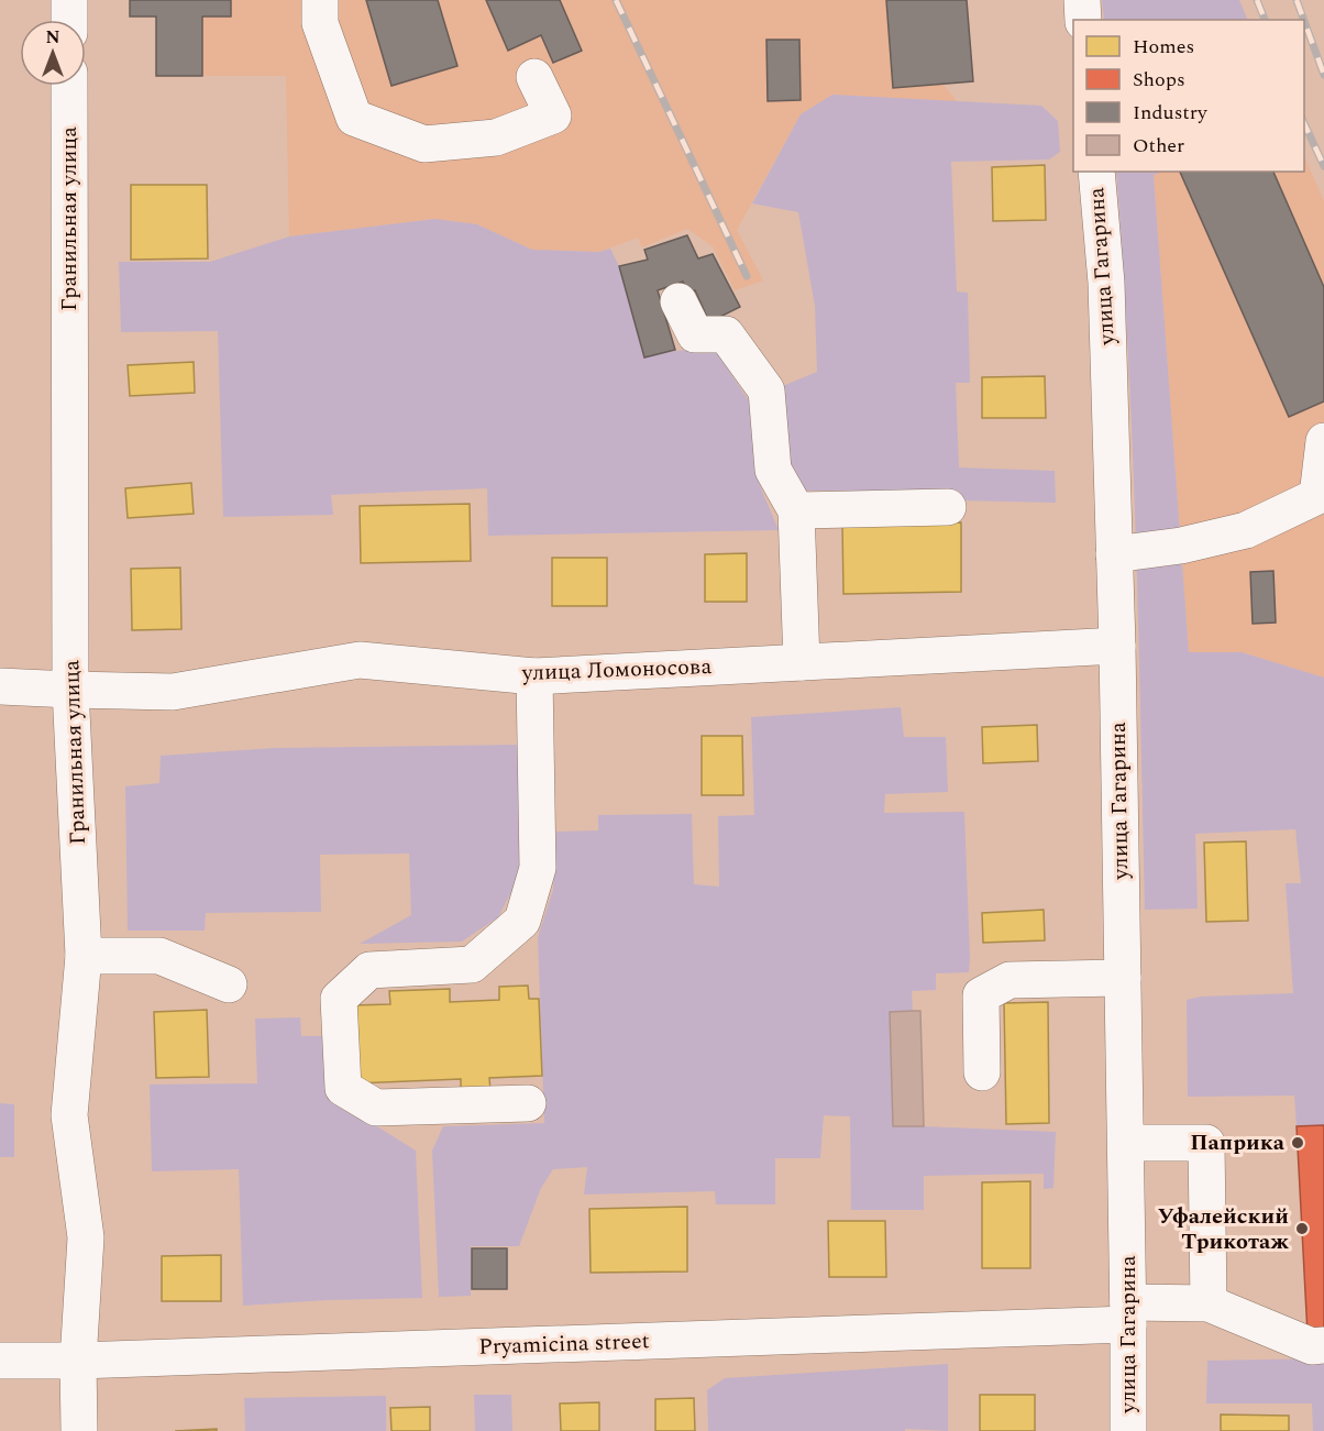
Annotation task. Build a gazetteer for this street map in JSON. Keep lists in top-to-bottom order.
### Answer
{
  "streets": {
    "street": [
      "Гранильная улица",
      "улица Гагарина",
      "улица Ломоносова",
      "Pryamicina street"
    ]
  },
  "crossings": [
    ["Гранильная улица", "улица Ломоносова"],
    ["Гранильная улица", "Pryamicina street"],
    ["улица Гагарина", "улица Ломоносова"],
    ["улица Гагарина", "Pryamicina street"]
  ],
  "places": ["Паприка", "Уфалейский Трикотаж"],
  "legend": [
    "Homes",
    "Shops",
    "Industry",
    "Other"
  ],
  "north": "top"
}
